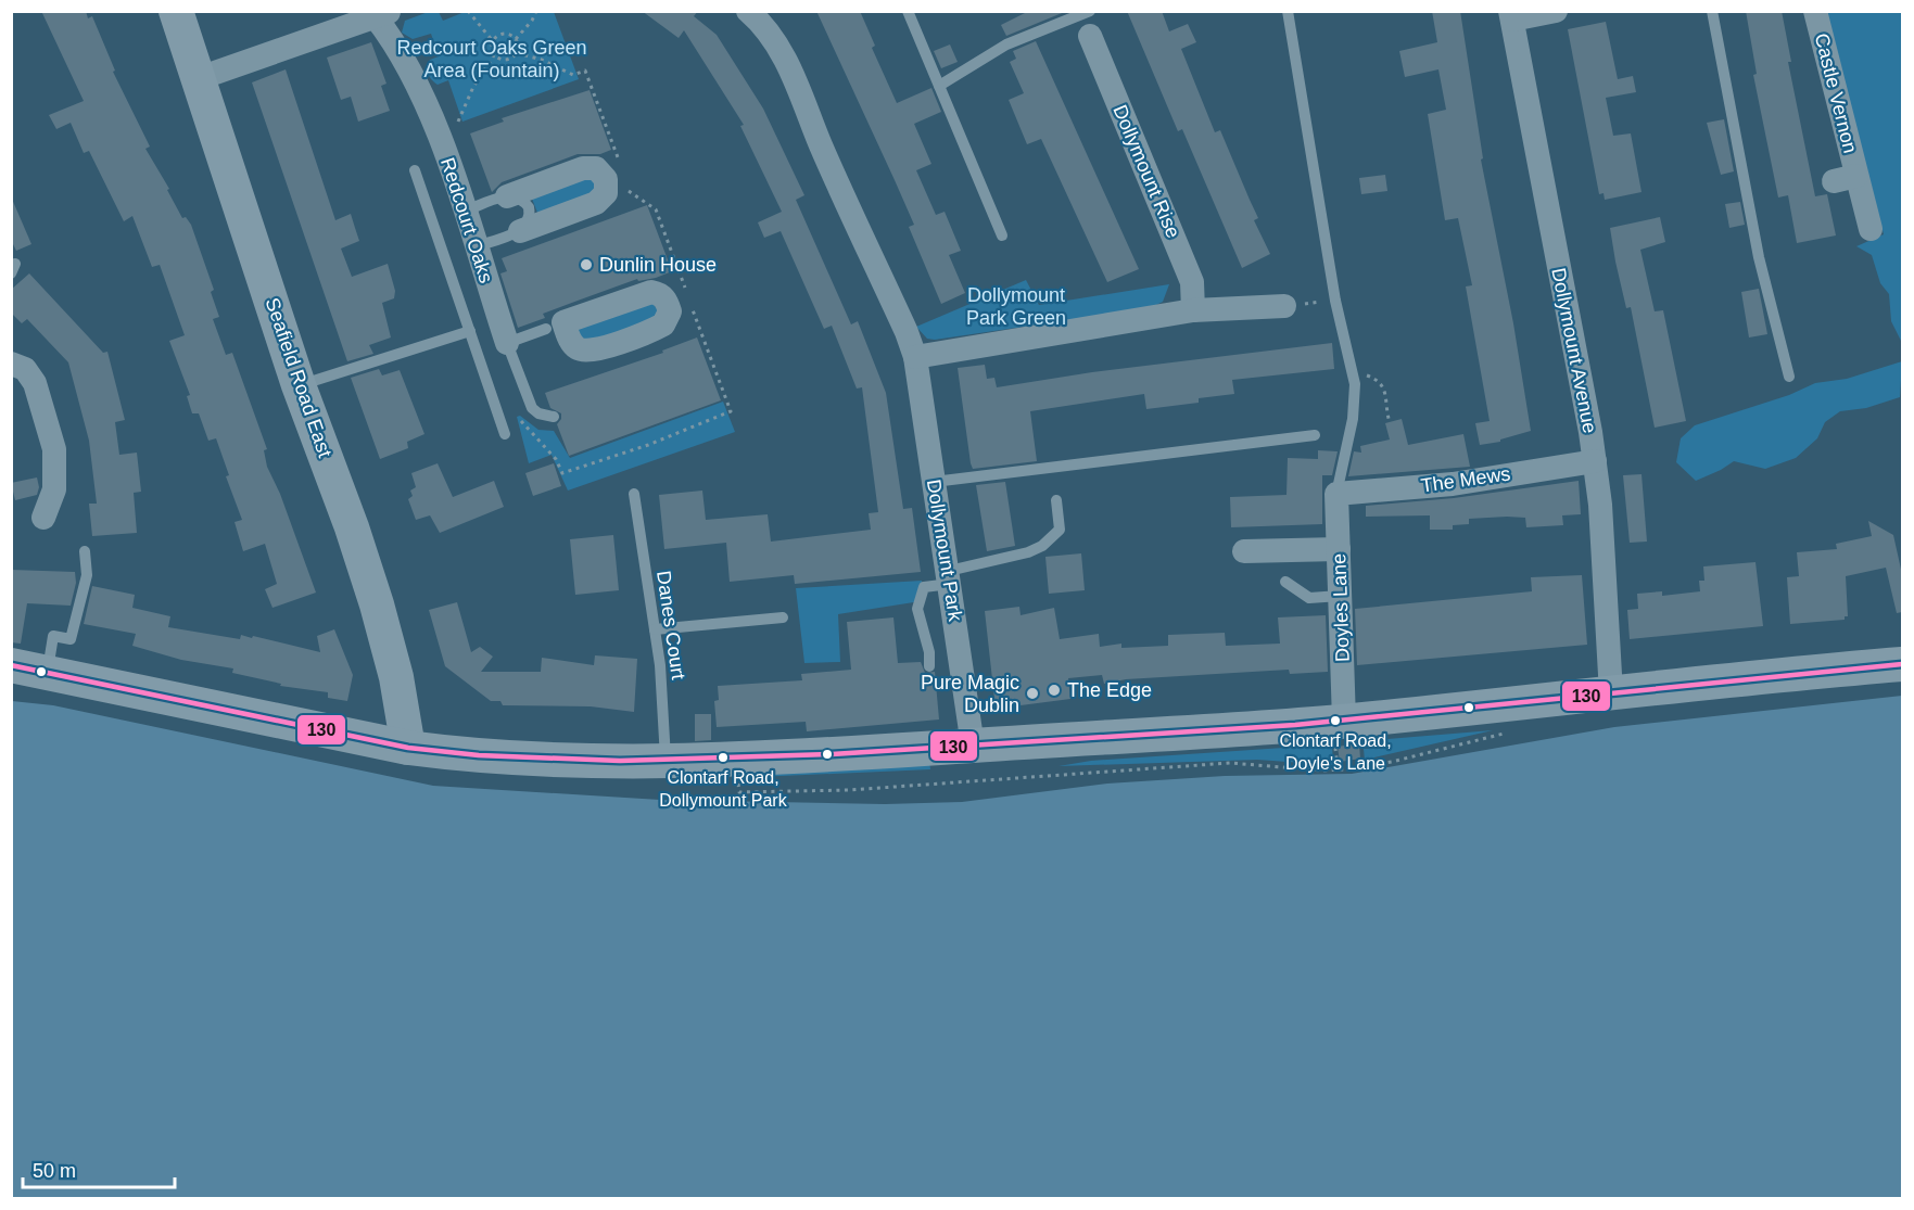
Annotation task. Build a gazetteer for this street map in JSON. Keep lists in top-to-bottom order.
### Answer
{
  "streets": {
    "main road": ["Seafield Road East"],
    "street": [
      "Castle Vernon",
      "Dollymount Rise",
      "Redcourt Oaks",
      "Dollymount Avenue",
      "The Mews",
      "Dollymount Park",
      "Doyles Lane"
    ],
    "lane": ["Danes Court"]
  },
  "crossings": [
    ["Redcourt Oaks", "Seafield Road East"],
    ["Dollymount Avenue", "The Mews"],
    ["The Mews", "Doyles Lane"]
  ],
  "parks": ["Redcourt Oaks Green Area (Fountain)", "Dollymount Park Green"],
  "places": [
    "Dunlin House",
    "The Edge",
    "Pure Magic Dublin",
    "Clontarf Road, Doyle's Lane",
    "Clontarf Road, Dollymount Park"
  ],
  "lines": ["transit line 130"],
  "scale_bar": "50 m"
}
